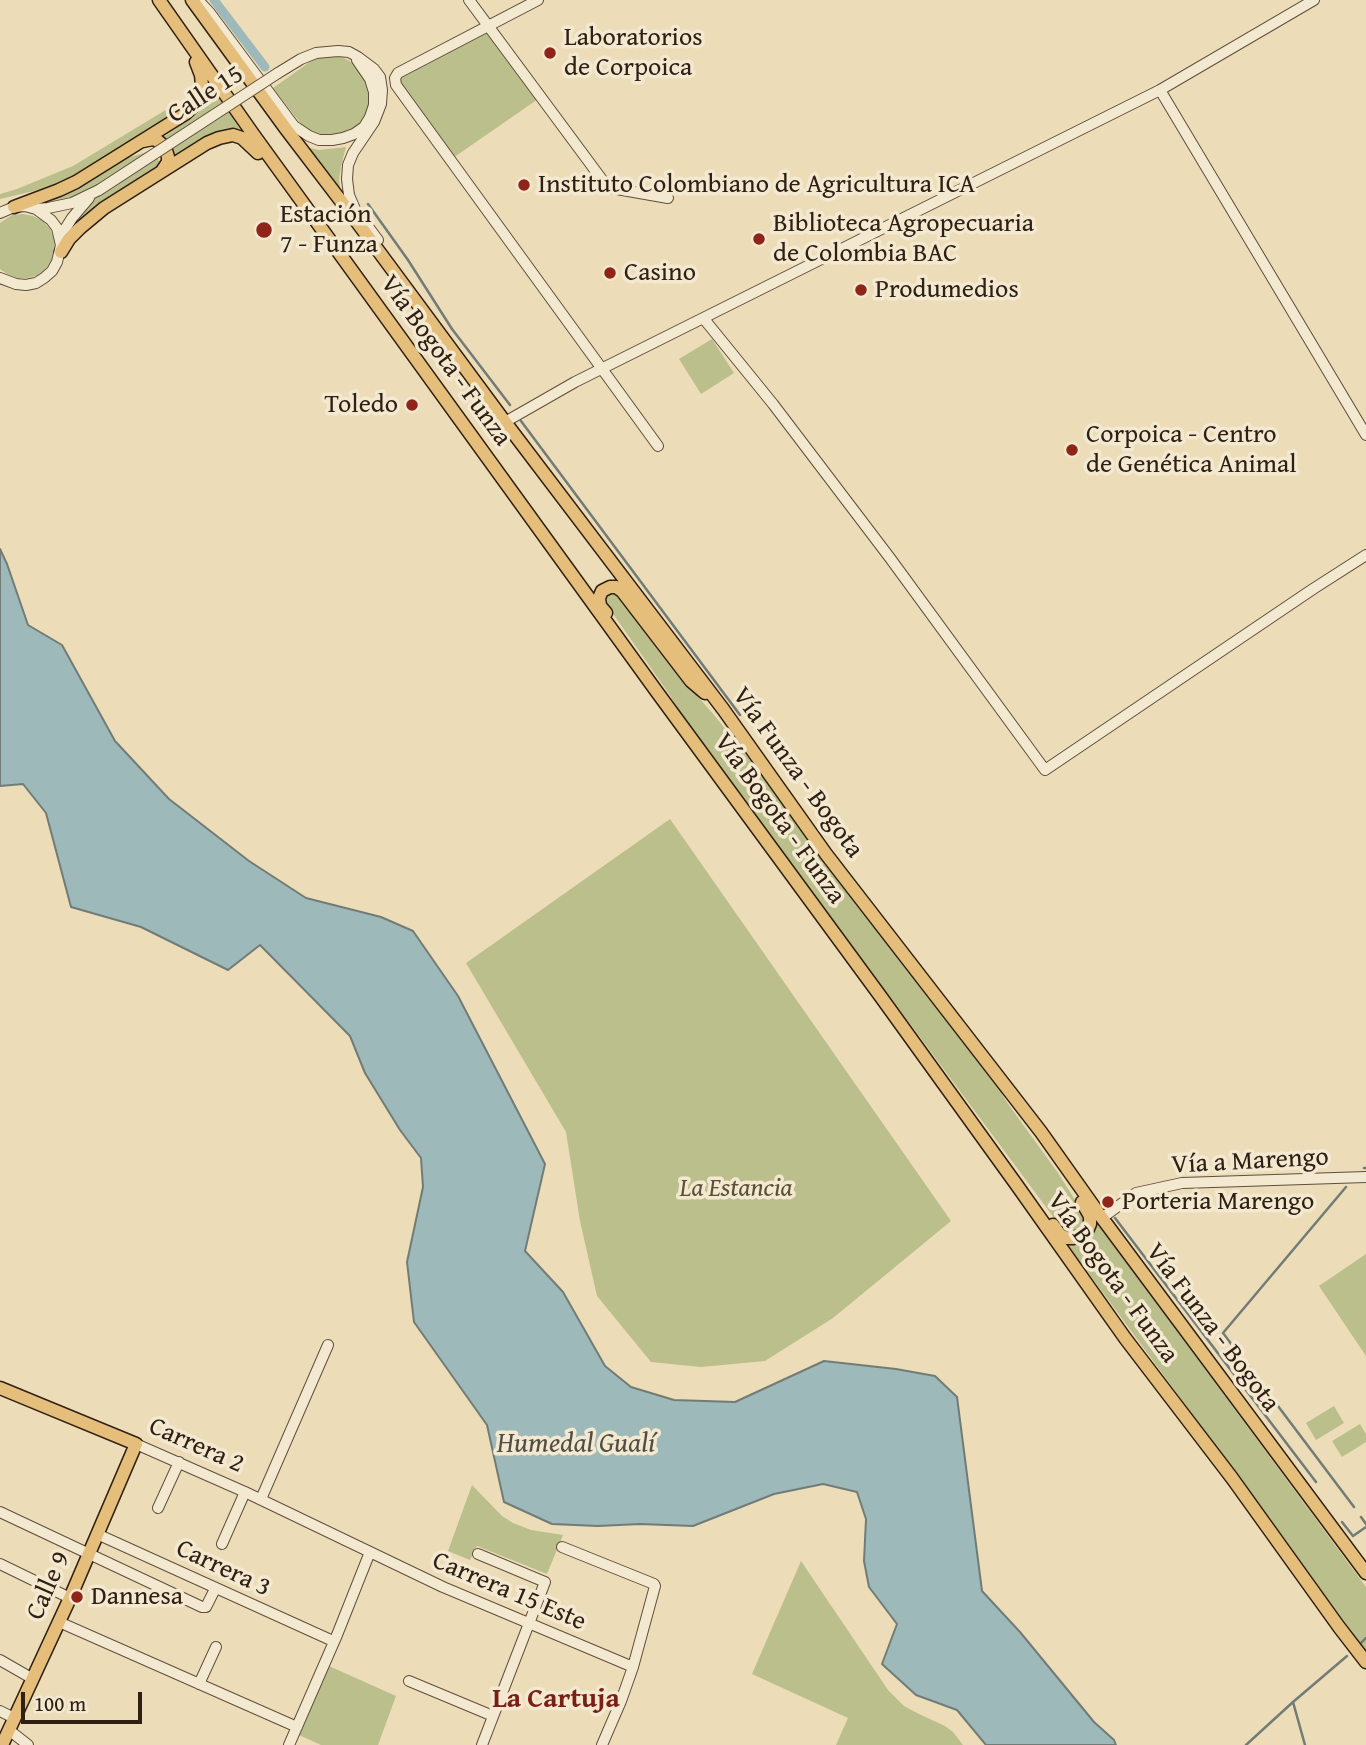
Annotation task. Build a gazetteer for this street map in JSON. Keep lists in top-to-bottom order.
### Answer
{
  "streets": {
    "main road": [
      "Vía Bogota - Funza",
      "Vía Funza - Bogota",
      "Carrera 2",
      "Calle 9"
    ],
    "street": [
      "Calle 15",
      "Vía a Marengo",
      "Carrera 3",
      "Carrera 15 Este"
    ]
  },
  "crossings": [
    ["Vía Funza - Bogota", "Vía a Marengo"],
    ["Carrera 2", "Calle 9"],
    ["Carrera 2", "Carrera 15 Este"],
    ["Carrera 3", "Calle 9"]
  ],
  "districts": ["La Cartuja"],
  "water": ["Humedal Gualí"],
  "parks": ["La Estancia"],
  "places": [
    "Laboratorios de Corpoica",
    "Instituto Colombiano de Agricultura ICA",
    "Estación 7 - Funza",
    "Biblioteca Agropecuaria de Colombia BAC",
    "Casino",
    "Produmedios",
    "Toledo",
    "Corpoica - Centro de Genética Animal",
    "Porteria Marengo",
    "Dannesa"
  ],
  "scale_bar": "100 m"
}
